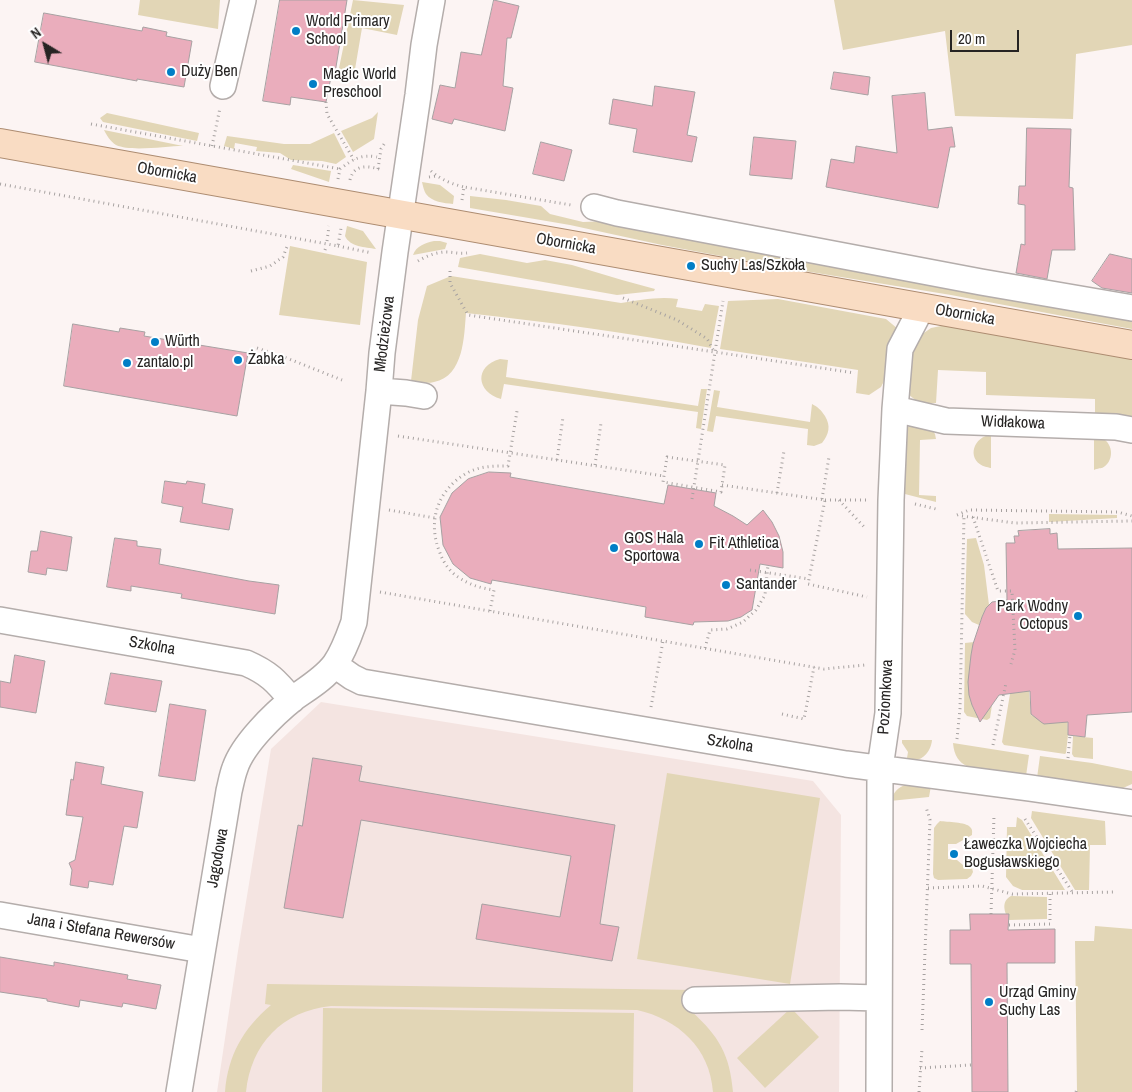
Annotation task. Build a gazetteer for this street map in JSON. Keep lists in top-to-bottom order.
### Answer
{
  "streets": {
    "main road": ["Obornicka"],
    "street": [
      "Młodzieżowa",
      "Widłakowa",
      "Szkolna",
      "Poziomkowa",
      "Jagodowa",
      "Jana i Stefana Rewersów"
    ]
  },
  "crossings": [
    ["Obornicka", "Młodzieżowa"],
    ["Obornicka", "Poziomkowa"],
    ["Młodzieżowa", "Szkolna"],
    ["Młodzieżowa", "Jagodowa"],
    ["Widłakowa", "Poziomkowa"],
    ["Szkolna", "Poziomkowa"],
    ["Szkolna", "Jagodowa"],
    ["Jagodowa", "Jana i Stefana Rewersów"]
  ],
  "places": [
    "World Primary School",
    "Duży Ben",
    "Magic World Preschool",
    "Suchy Las/Szkoła",
    "Würth",
    "Żabka",
    "zantalo.pl",
    "Fit Athletica",
    "GOS Hala Sportowa",
    "Santander",
    "Park Wodny Octopus",
    "Ławeczka Wojciecha Bogusławskiego",
    "Urząd Gminy Suchy Las"
  ],
  "scale_bar": "20 m",
  "north": "top left"
}
